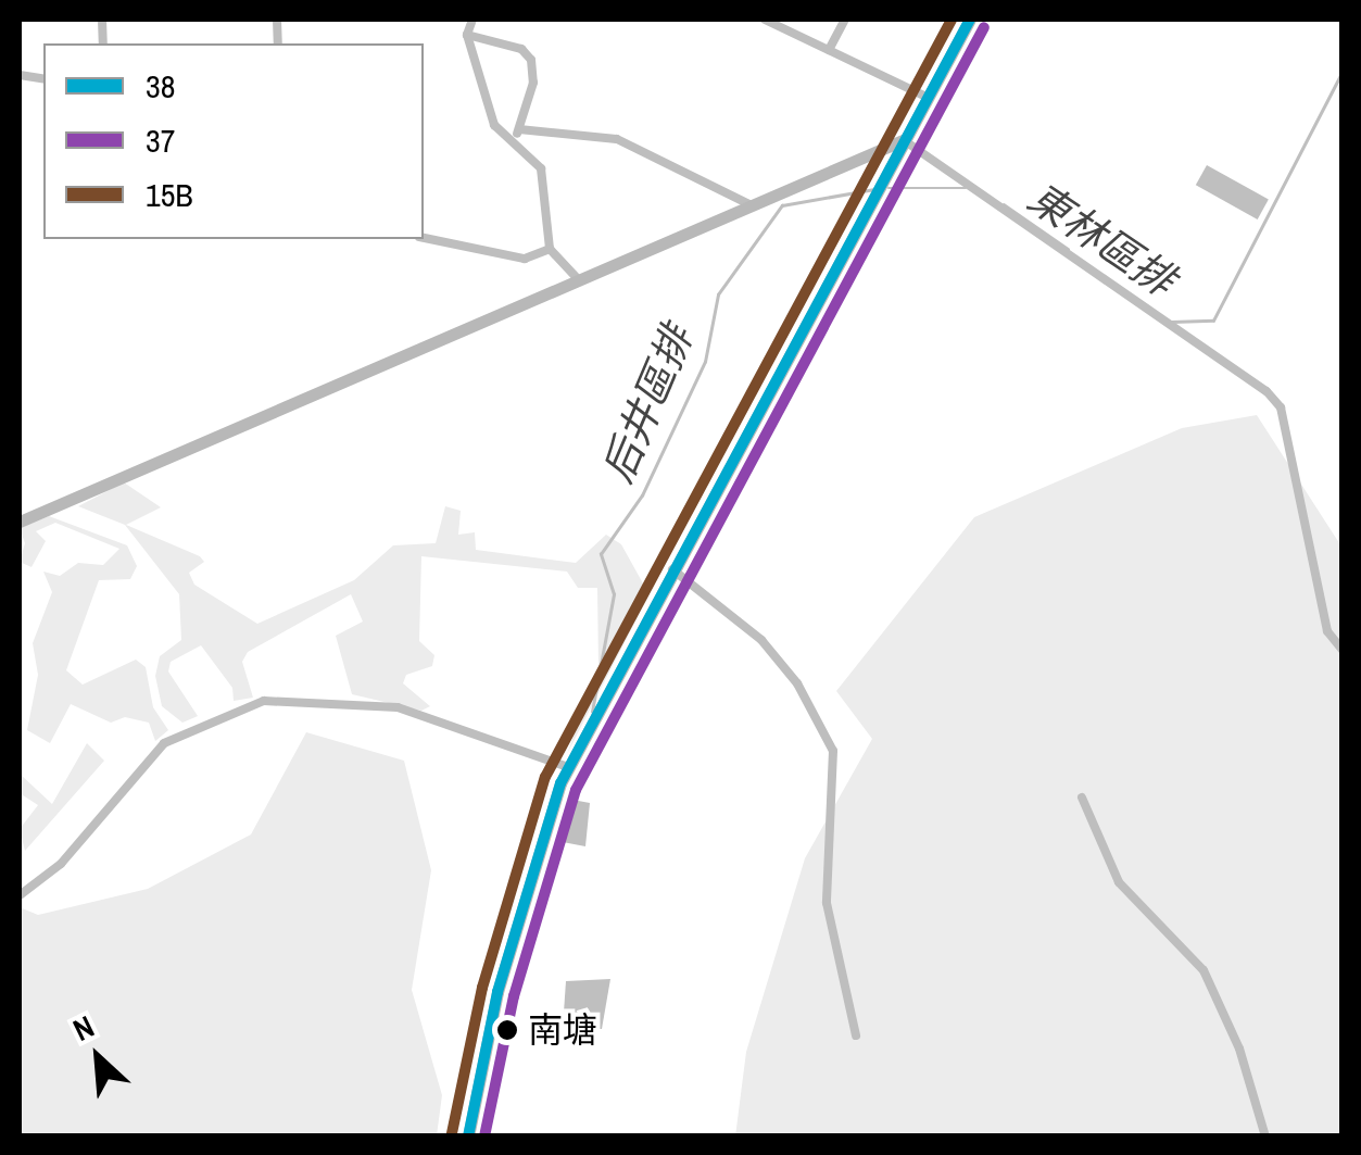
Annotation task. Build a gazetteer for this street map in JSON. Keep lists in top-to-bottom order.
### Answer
{
  "water": ["東林區排", "后井區排"],
  "places": ["南塘"],
  "lines": ["transit line 38", "transit line 15B", "transit line 37"],
  "legend": ["38", "37", "15B"],
  "north": "top left"
}
